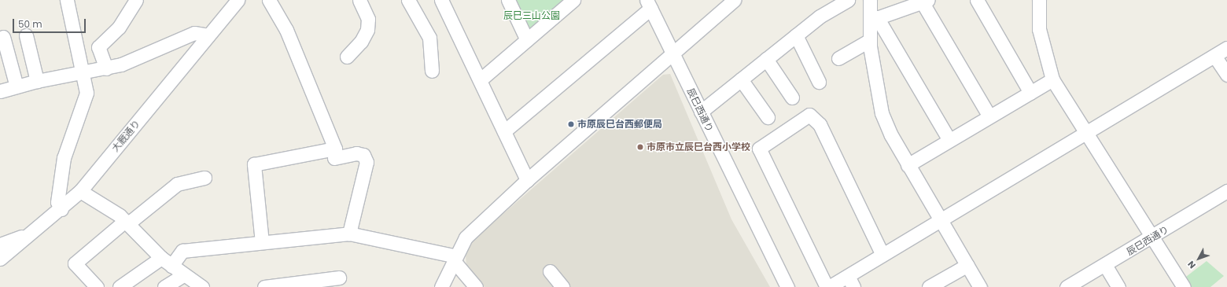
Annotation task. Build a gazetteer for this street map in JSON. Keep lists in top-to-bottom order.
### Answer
{
  "streets": {
    "street": ["辰巳西通り", "大厩通り"]
  },
  "parks": ["辰巳三山公園"],
  "places": ["市原辰巳台西郵便局", "市原市立辰巳台西小学校"],
  "scale_bar": "50 m",
  "north": "bottom left"
}
